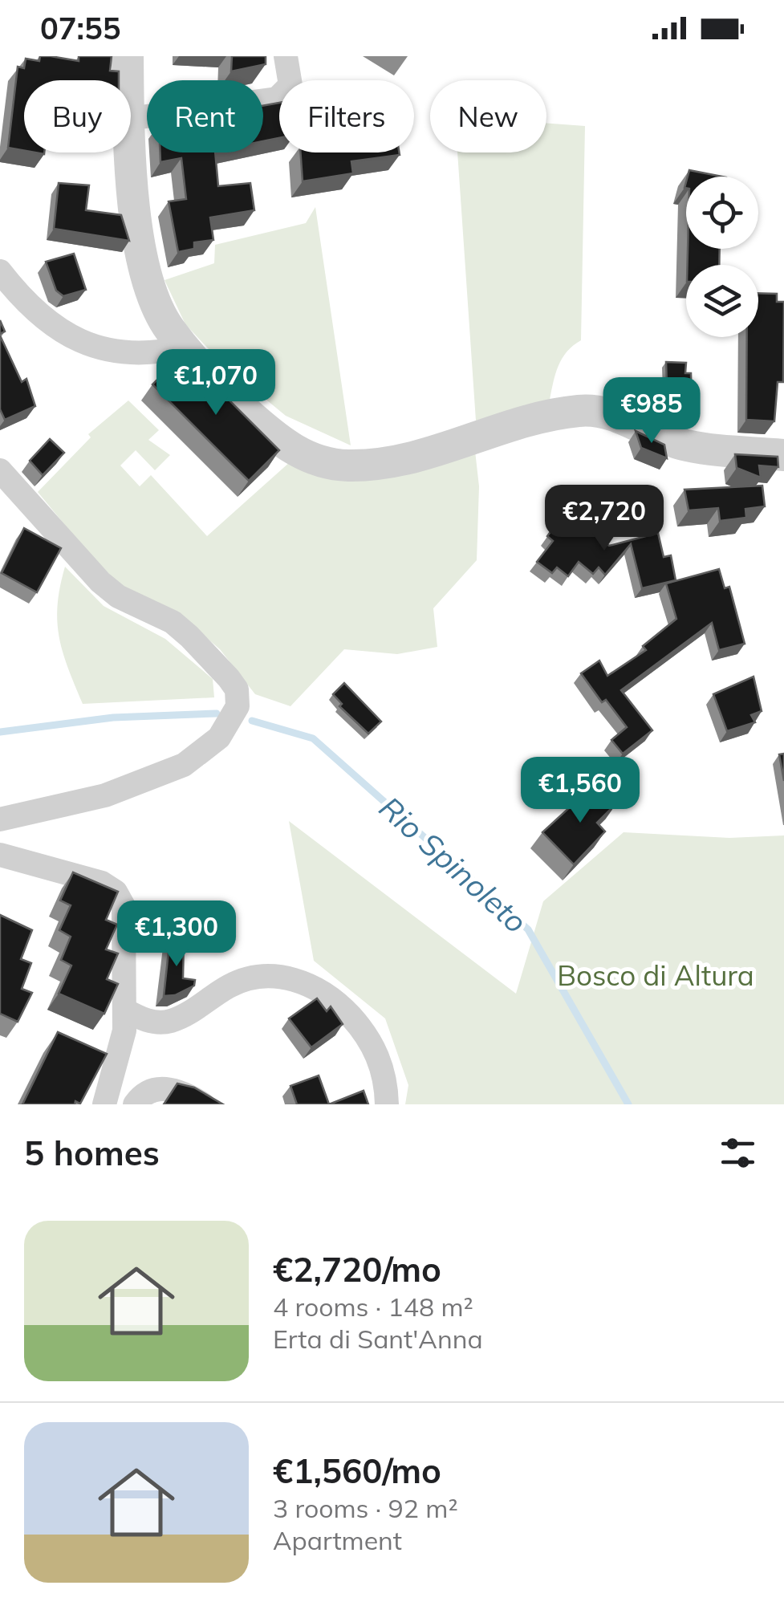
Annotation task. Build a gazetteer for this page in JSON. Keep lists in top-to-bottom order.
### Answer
{
  "water": ["Rio Spinoleto"],
  "parks": ["Bosco di Altura"],
  "page": {
    "status": "07:55",
    "chip": [
      "Buy",
      "Rent",
      "Filters",
      "New"
    ],
    "price": [
      "€1,070",
      "€985",
      "€2,720",
      "€1,560",
      "€1,300"
    ],
    "heading": "5 homes",
    "list": [
      {
        "name": "€2,720/mo",
        "note": "4 rooms · 148 m² · Erta di Sant'Anna"
      },
      {
        "name": "€1,560/mo",
        "note": "3 rooms · 92 m² · Apartment"
      }
    ]
  }
}
